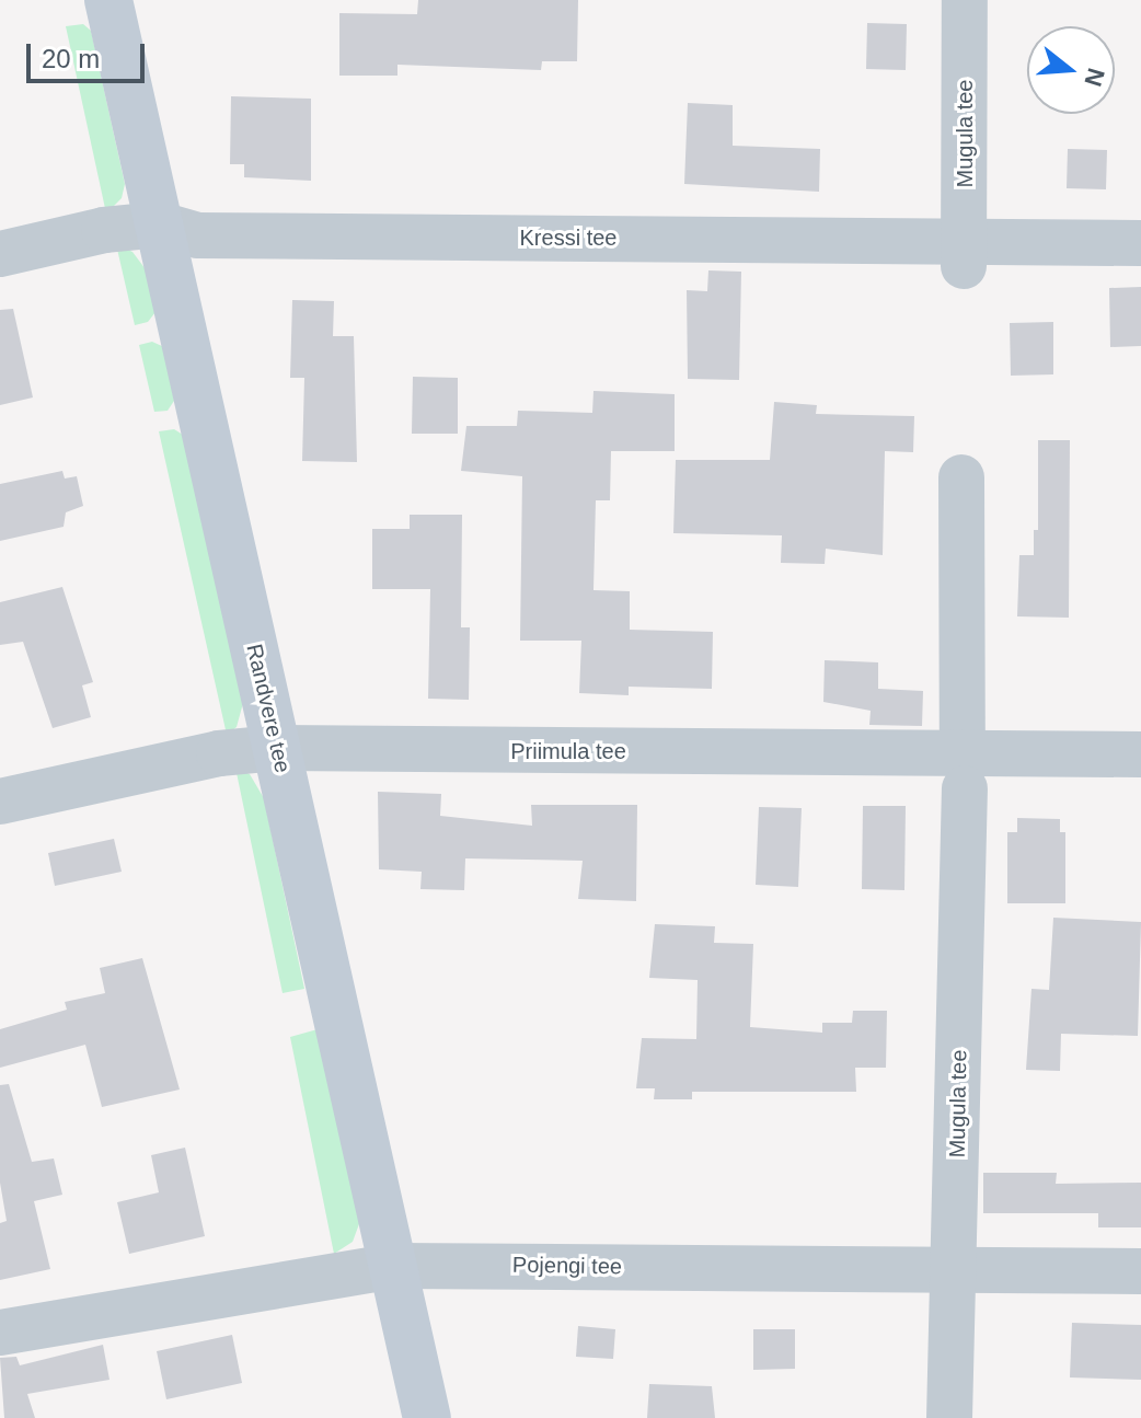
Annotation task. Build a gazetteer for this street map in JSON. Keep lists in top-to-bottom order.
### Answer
{
  "streets": {
    "main road": ["Randvere tee"],
    "street": [
      "Mugula tee",
      "Kressi tee",
      "Priimula tee",
      "Pojengi tee"
    ]
  },
  "crossings": [
    ["Mugula tee", "Kressi tee"],
    ["Mugula tee", "Priimula tee"],
    ["Mugula tee", "Pojengi tee"],
    ["Kressi tee", "Randvere tee"],
    ["Randvere tee", "Priimula tee"],
    ["Randvere tee", "Pojengi tee"]
  ],
  "scale_bar": "20 m",
  "north": "right"
}
